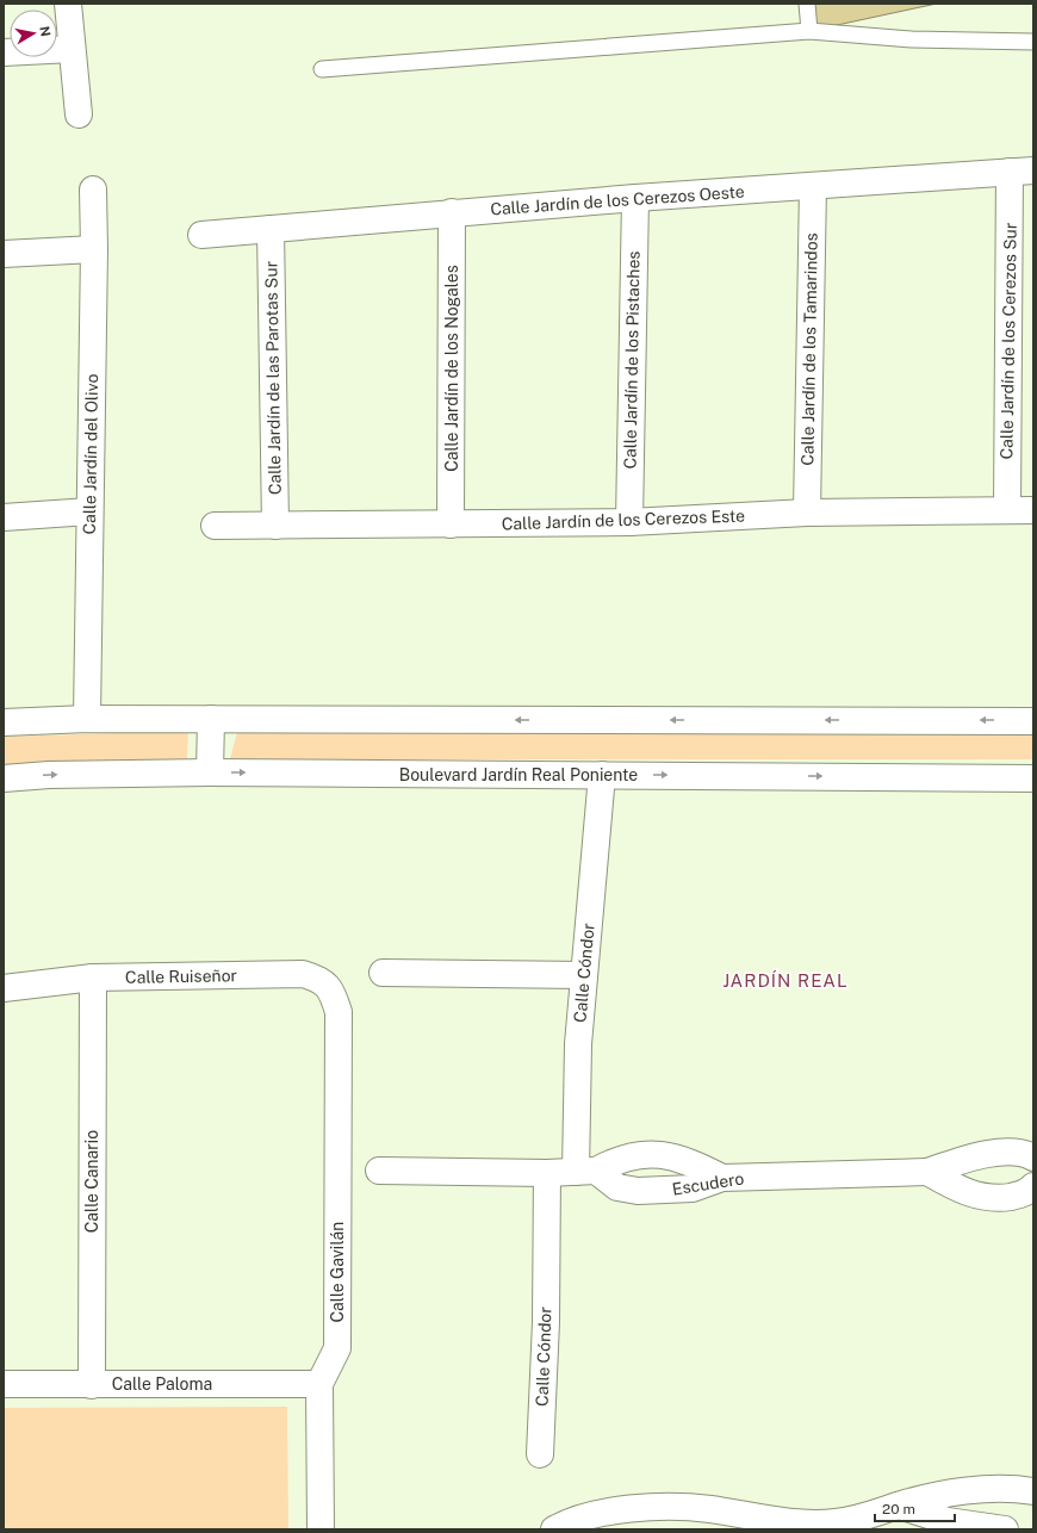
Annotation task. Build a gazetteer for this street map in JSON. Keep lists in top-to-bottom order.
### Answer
{
  "streets": {
    "street": [
      "Calle Jardín de los Cerezos Oeste",
      "Calle Jardín de los Cerezos Sur",
      "Calle Jardín de los Tamarindos",
      "Calle Jardín de los Pistaches",
      "Calle Jardín de los Nogales",
      "Calle Jardín de las Parotas Sur",
      "Calle Jardín del Olivo",
      "Calle Jardín de los Cerezos Este",
      "Boulevard Jardín Real Poniente",
      "Calle Cóndor",
      "Calle Ruiseñor",
      "Calle Canario",
      "Escudero",
      "Calle Gavilán",
      "Calle Paloma"
    ]
  },
  "crossings": [
    ["Calle Jardín de los Cerezos Oeste", "Calle Jardín de los Cerezos Sur"],
    ["Calle Jardín de los Cerezos Oeste", "Calle Jardín de los Tamarindos"],
    ["Calle Jardín de los Cerezos Oeste", "Calle Jardín de los Pistaches"],
    ["Calle Jardín de los Cerezos Oeste", "Calle Jardín de los Nogales"],
    ["Calle Jardín de los Cerezos Oeste", "Calle Jardín de las Parotas Sur"],
    ["Calle Jardín de los Cerezos Sur", "Calle Jardín de los Cerezos Este"],
    ["Calle Jardín de los Tamarindos", "Calle Jardín de los Cerezos Este"],
    ["Calle Jardín de los Pistaches", "Calle Jardín de los Cerezos Este"],
    ["Calle Jardín de los Nogales", "Calle Jardín de los Cerezos Este"],
    ["Calle Jardín de las Parotas Sur", "Calle Jardín de los Cerezos Este"],
    ["Boulevard Jardín Real Poniente", "Calle Cóndor"],
    ["Calle Cóndor", "Escudero"],
    ["Calle Ruiseñor", "Calle Canario"],
    ["Calle Ruiseñor", "Calle Gavilán"],
    ["Calle Canario", "Calle Paloma"],
    ["Calle Gavilán", "Calle Paloma"]
  ],
  "districts": ["JARDÍN REAL"],
  "scale_bar": "20 m",
  "north": "right"
}
